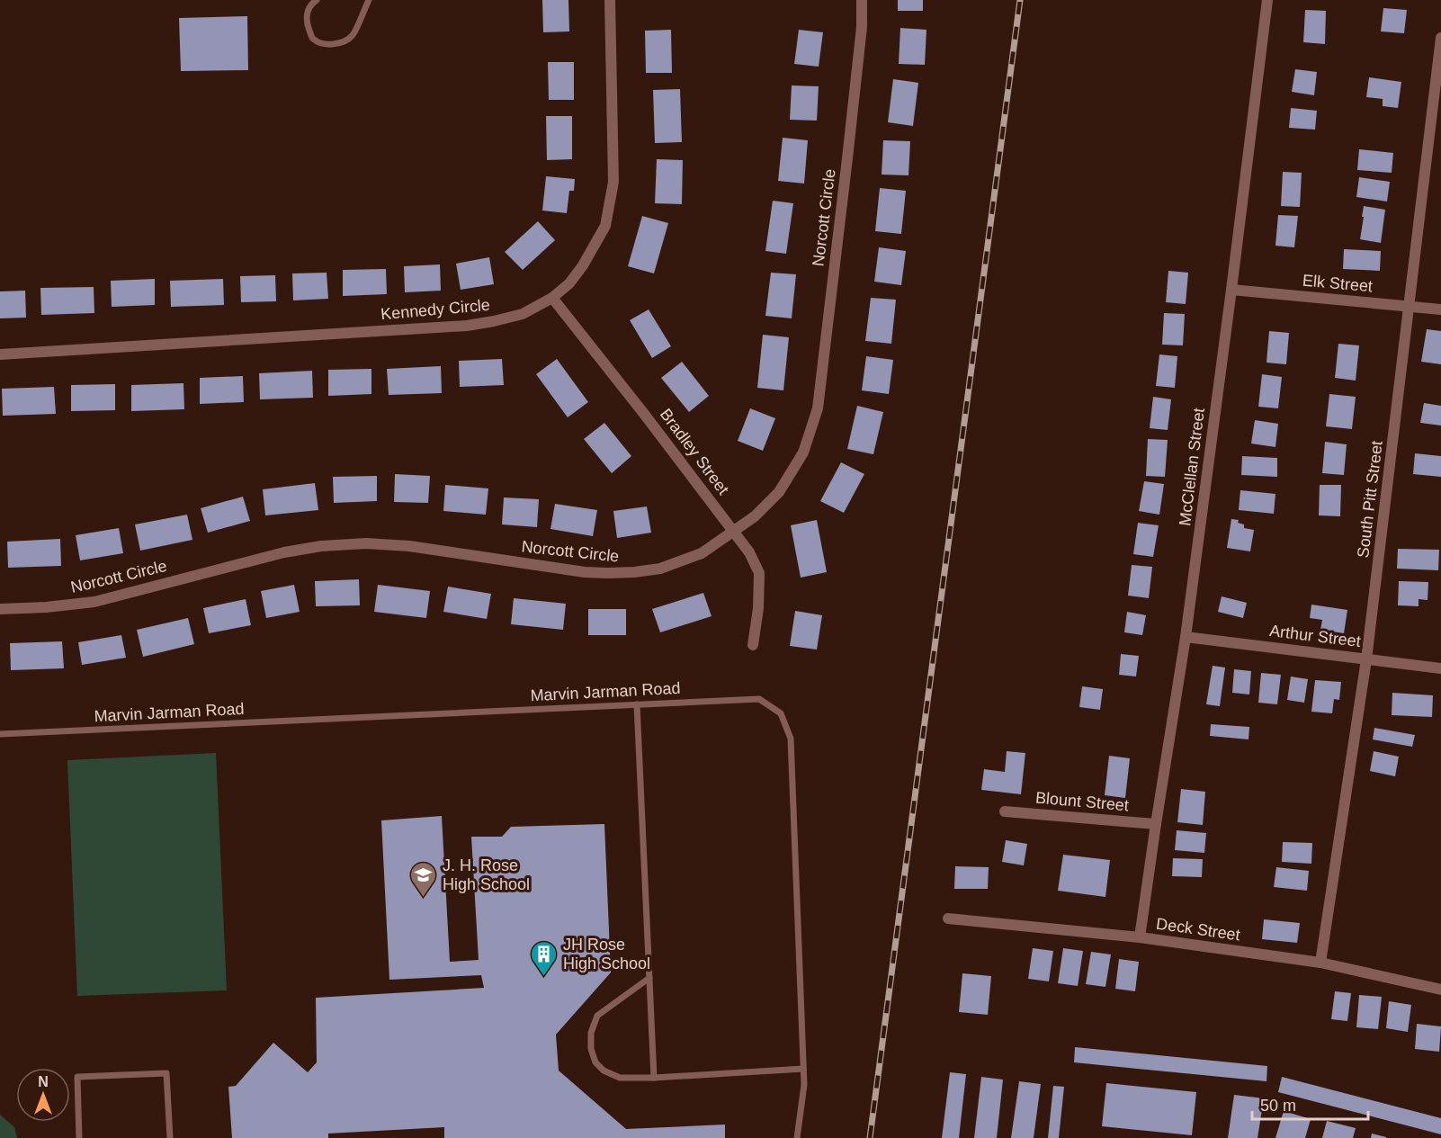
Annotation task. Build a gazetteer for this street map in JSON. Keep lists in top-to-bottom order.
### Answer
{
  "streets": {
    "street": [
      "Norcott Circle",
      "Elk Street",
      "Kennedy Circle",
      "Bradley Street",
      "McClellan Street",
      "South Pitt Street",
      "Arthur Street",
      "Blount Street",
      "Deck Street"
    ],
    "lane": ["Marvin Jarman Road"]
  },
  "crossings": [
    ["Norcott Circle", "Bradley Street"],
    ["Elk Street", "McClellan Street"],
    ["Elk Street", "South Pitt Street"],
    ["Kennedy Circle", "Bradley Street"],
    ["McClellan Street", "Arthur Street"],
    ["McClellan Street", "Blount Street"],
    ["McClellan Street", "Deck Street"],
    ["South Pitt Street", "Arthur Street"],
    ["South Pitt Street", "Deck Street"]
  ],
  "places": {
    "school or university": ["J. H. Rose High School"],
    "building": ["JH Rose High School"]
  },
  "scale_bar": "50 m",
  "north": "top"
}
